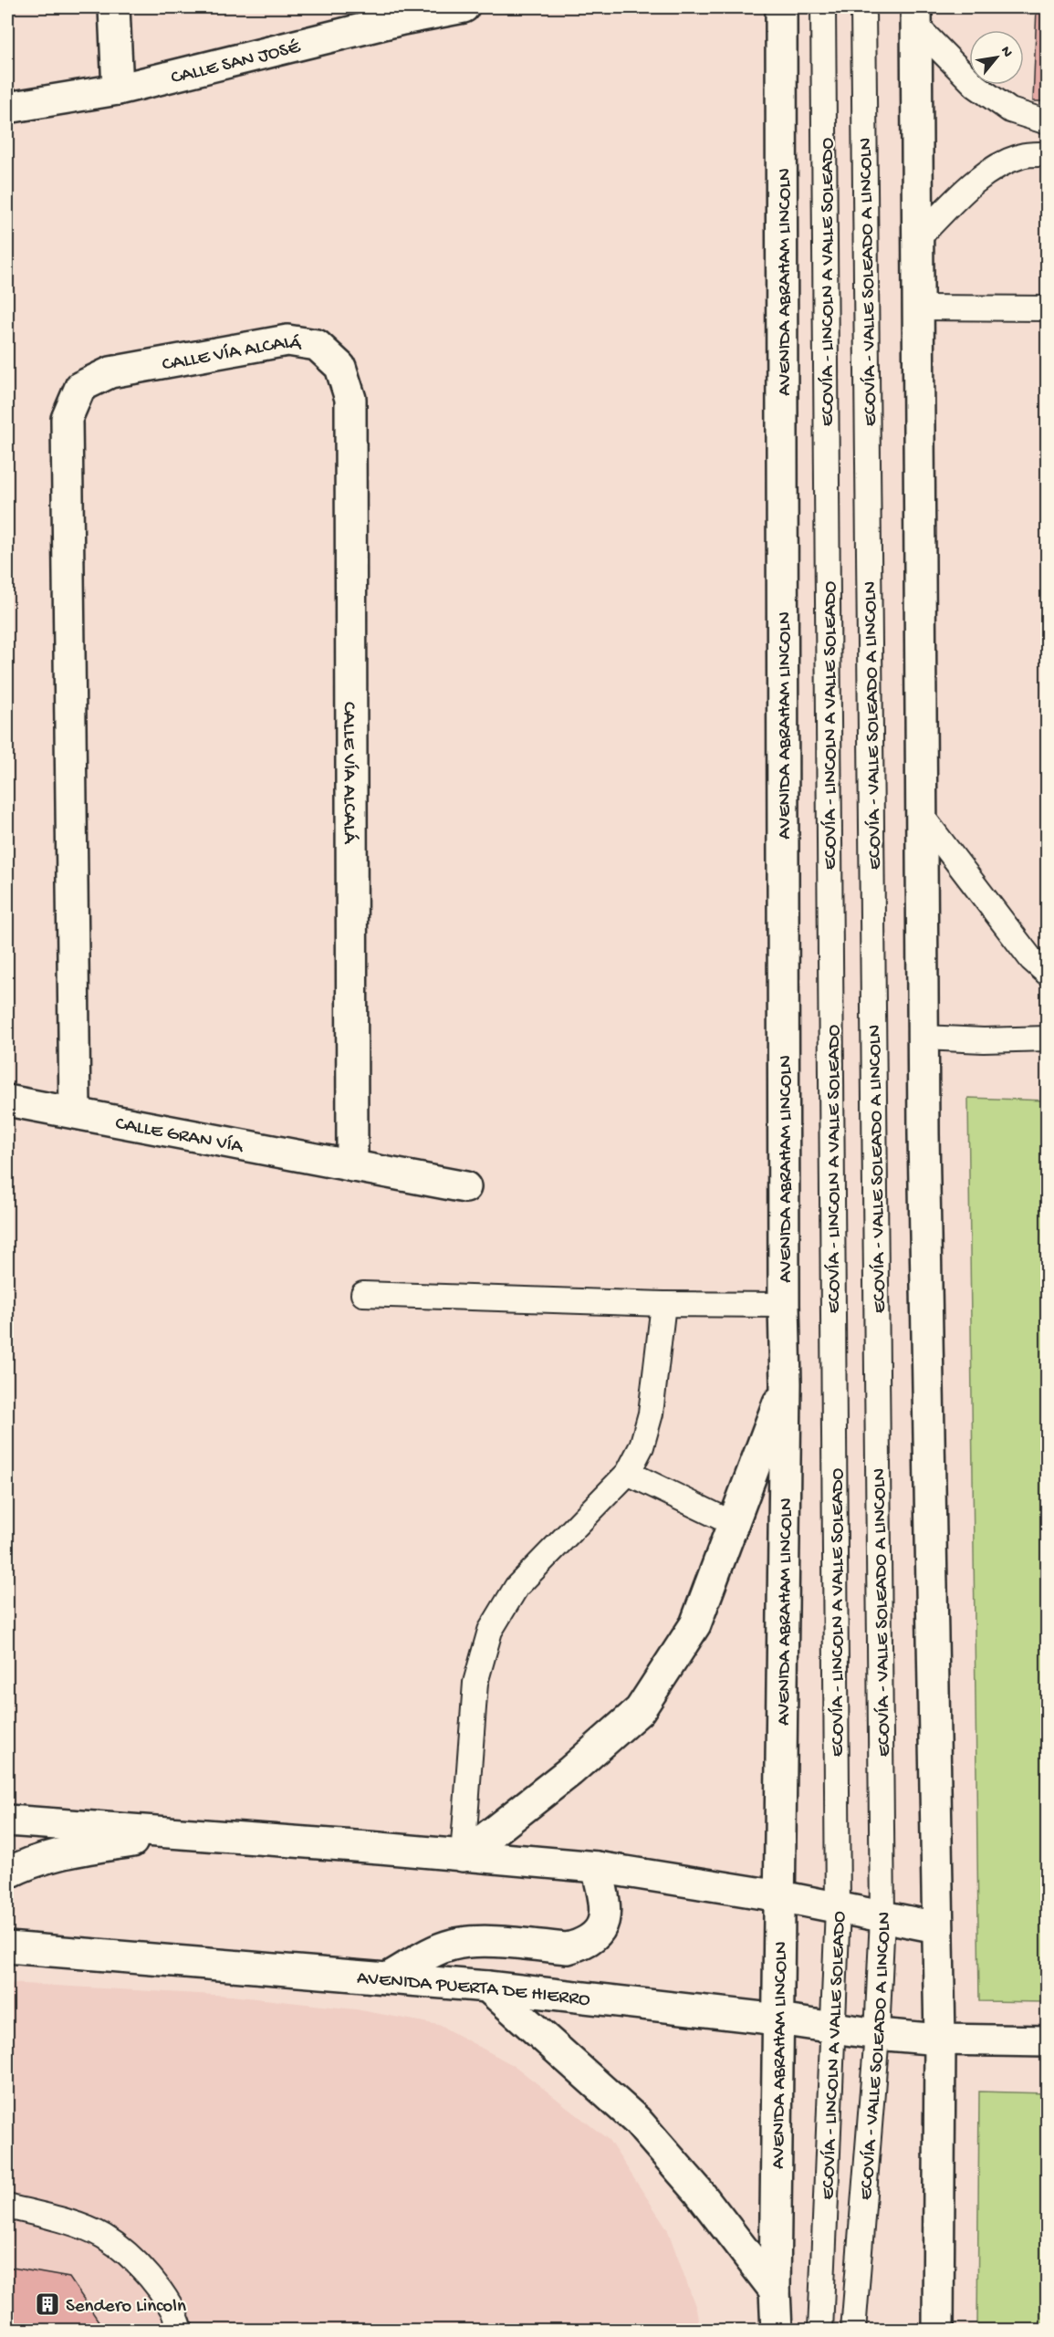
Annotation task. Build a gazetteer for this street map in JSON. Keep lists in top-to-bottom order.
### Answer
{
  "streets": {
    "main road": [
      "CALLE SAN JOSÉ",
      "AVENIDA ABRAHAM LINCOLN",
      "CALLE VÍA ALCALÁ",
      "CALLE GRAN VÍA",
      "AVENIDA PUERTA DE HIERRO"
    ],
    "lane": ["ECOVÍA - LINCOLN A VALLE SOLEADO", "ECOVÍA - VALLE SOLEADO A LINCOLN"]
  },
  "crossings": [
    ["AVENIDA ABRAHAM LINCOLN", "AVENIDA PUERTA DE HIERRO"],
    ["ECOVÍA - LINCOLN A VALLE SOLEADO", "AVENIDA PUERTA DE HIERRO"],
    ["ECOVÍA - VALLE SOLEADO A LINCOLN", "AVENIDA PUERTA DE HIERRO"],
    ["CALLE VÍA ALCALÁ", "CALLE GRAN VÍA"]
  ],
  "places": {
    "building": ["Sendero Lincoln"]
  },
  "north": "top right"
}
